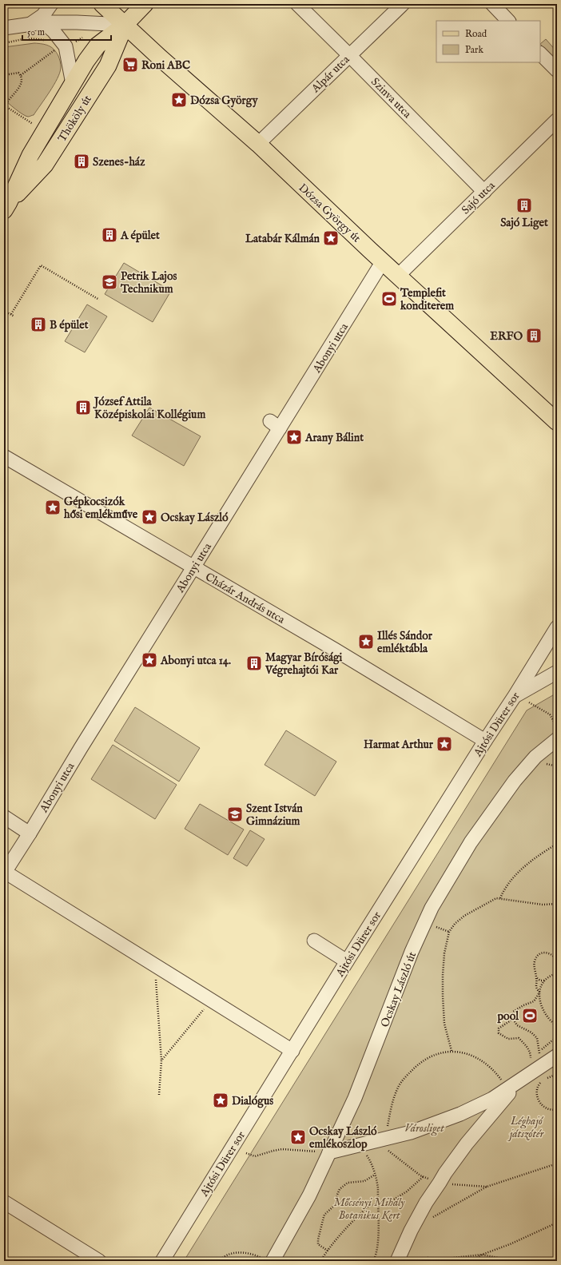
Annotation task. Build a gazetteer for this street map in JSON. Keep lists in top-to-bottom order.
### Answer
{
  "streets": {
    "main road": ["Thököly út", "Dózsa György út"],
    "street": [
      "Alpár utca",
      "Szinva utca",
      "Sajó utca",
      "Abonyi utca",
      "Cházár András utca",
      "Ajtósi Dürer sor",
      "Ocskay László út"
    ]
  },
  "crossings": [
    ["Alpár utca", "Szinva utca"],
    ["Alpár utca", "Dózsa György út"],
    ["Szinva utca", "Sajó utca"],
    ["Thököly út", "Dózsa György út"],
    ["Sajó utca", "Dózsa György út"],
    ["Dózsa György út", "Abonyi utca"],
    ["Abonyi utca", "Cházár András utca"],
    ["Cházár András utca", "Ajtósi Dürer sor"]
  ],
  "parks": ["Léghajó játszótér", "Városliget", "Mőcsényi Mihály Botanikus Kert"],
  "places": {
    "supermarket": ["Roni ABC"],
    "place": [
      "Dózsa György",
      "Latabár Kálmán",
      "Arany Bálint",
      "Gépkocsizók hősi emlékműve",
      "Ocskay László",
      "Illés Sándor emléktábla",
      "Abonyi utca 14.",
      "Harmat Arthur",
      "Dialógus",
      "Ocskay László emlékoszlop"
    ],
    "building": [
      "Szenes-ház",
      "Sajó Liget",
      "A épület",
      "B épület",
      "ERFO",
      "József Attila Középiskolai Kollégium",
      "Magyar Bírósági Végrehajtói Kar"
    ],
    "school or university": ["Petrik Lajos Technikum", "Szent István Gimnázium"],
    "sports": ["Templefit konditerem", "pool"]
  },
  "legend": ["Road", "Park"],
  "scale_bar": "50 m"
}
